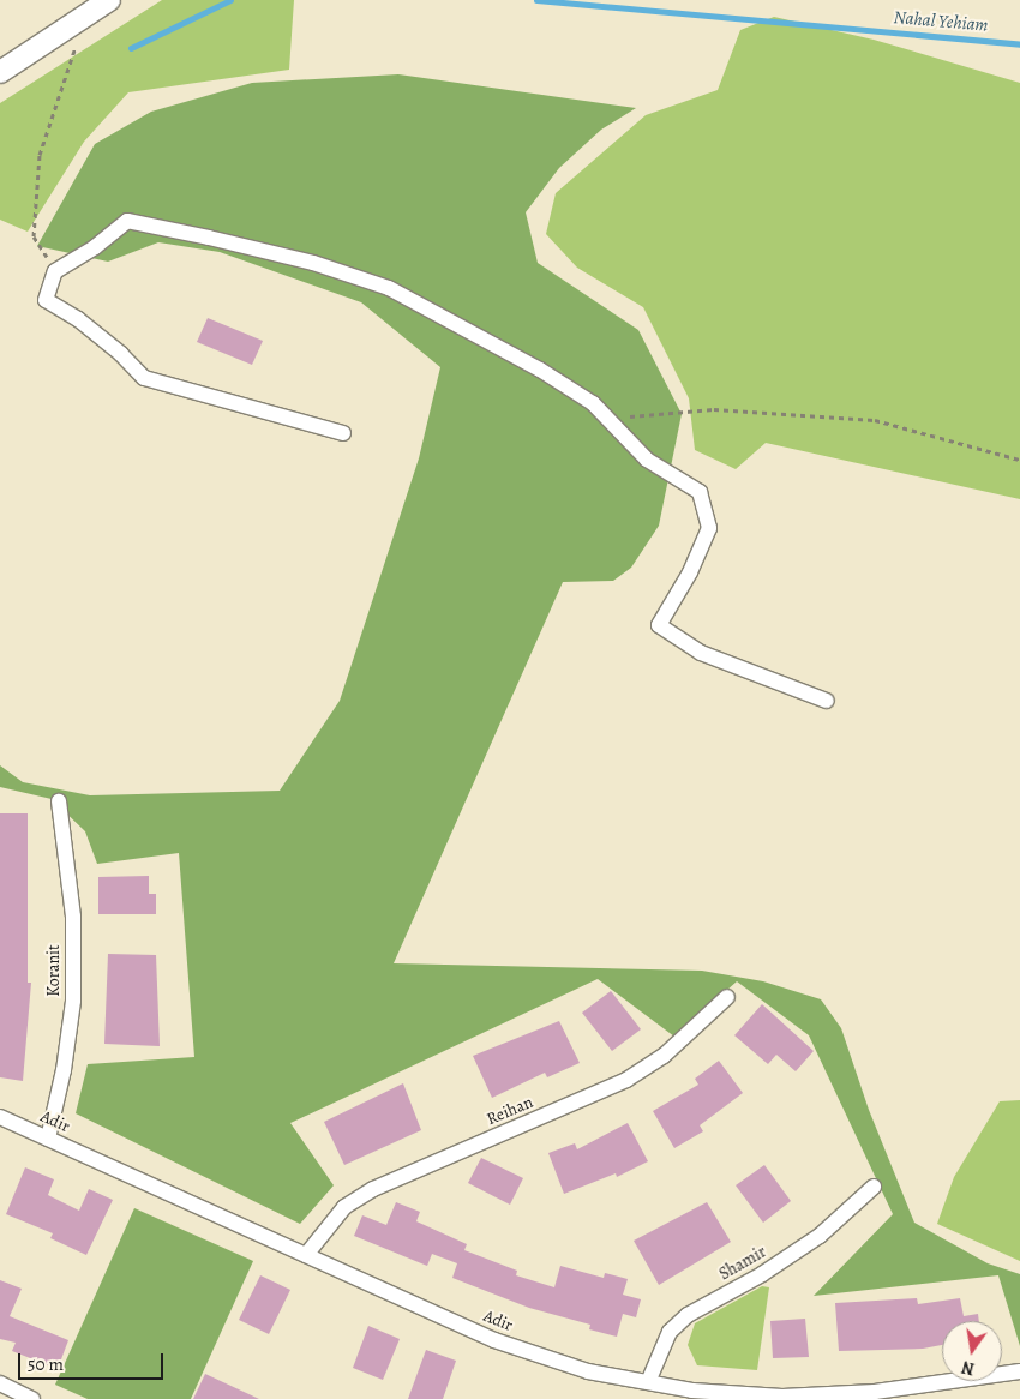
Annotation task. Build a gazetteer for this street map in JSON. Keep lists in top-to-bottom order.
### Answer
{
  "streets": {
    "street": [
      "Koranit",
      "Reihan",
      "Adir",
      "Shamir"
    ]
  },
  "crossings": [
    ["Koranit", "Adir"],
    ["Reihan", "Adir"],
    ["Adir", "Shamir"]
  ],
  "water": ["Nahal Yehiam"],
  "scale_bar": "50 m",
  "north": "bottom"
}
